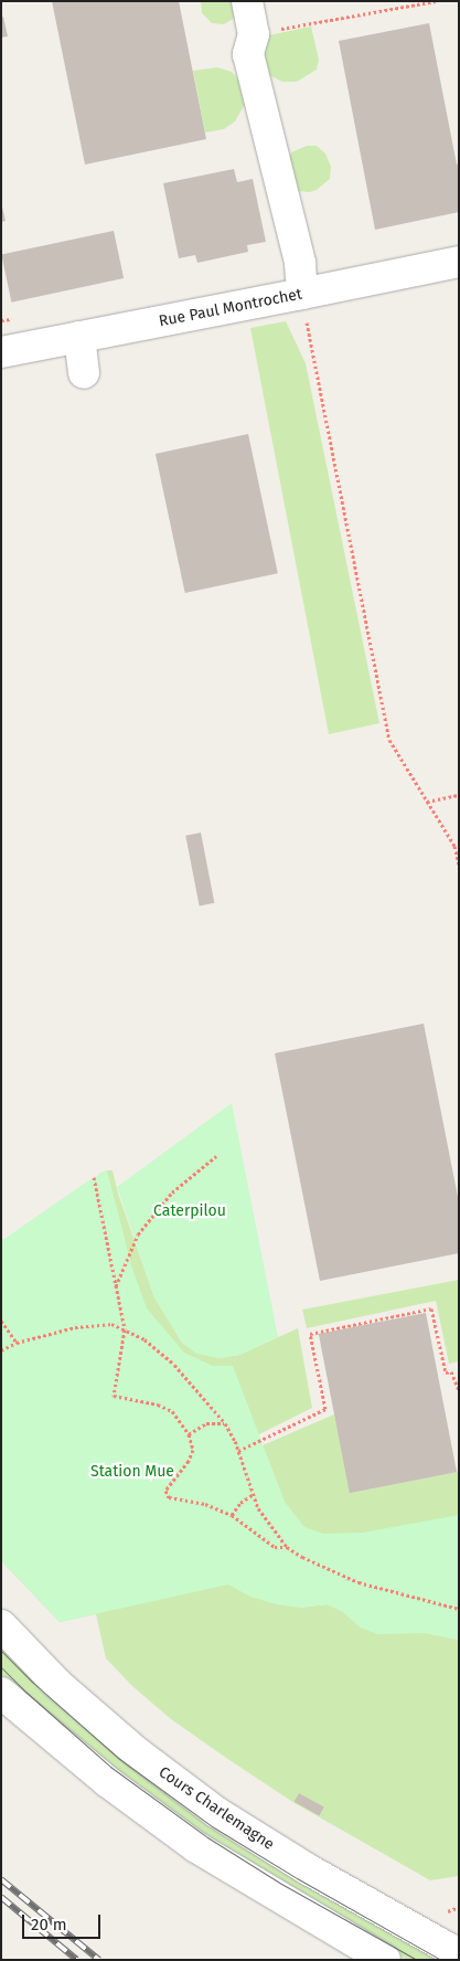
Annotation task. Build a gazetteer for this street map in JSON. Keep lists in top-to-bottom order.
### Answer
{
  "streets": {
    "street": ["Rue Paul Montrochet", "Cours Charlemagne"]
  },
  "parks": ["Caterpilou", "Station Mue"],
  "scale_bar": "20 m"
}
